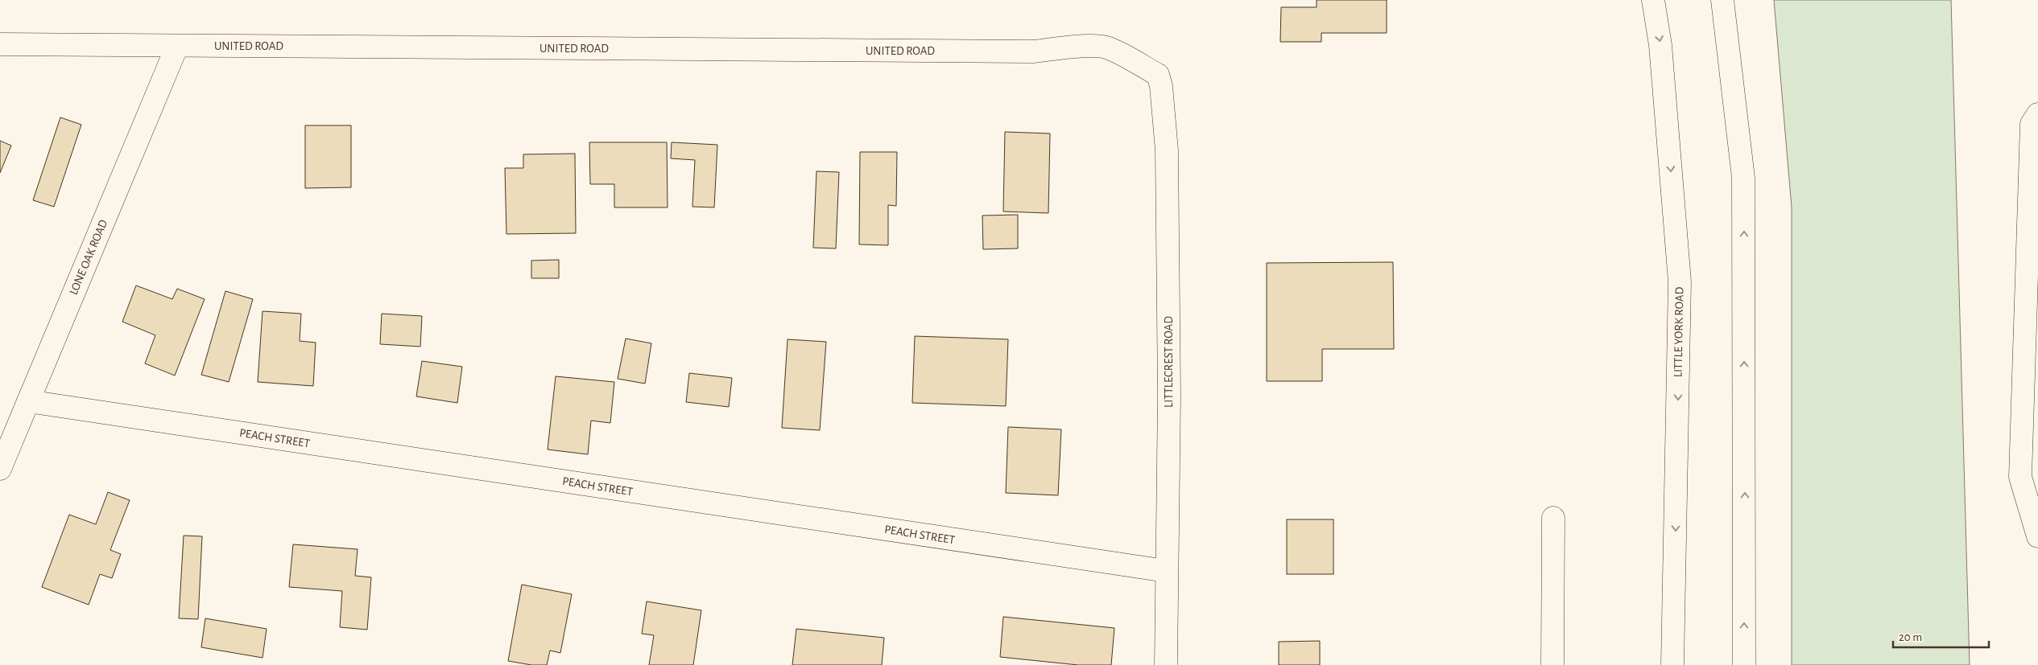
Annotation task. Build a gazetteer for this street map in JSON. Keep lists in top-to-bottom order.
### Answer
{
  "streets": {
    "street": [
      "UNITED ROAD",
      "LONE OAK ROAD",
      "LITTLE YORK ROAD",
      "LITTLECREST ROAD",
      "PEACH STREET"
    ]
  },
  "crossings": [
    ["UNITED ROAD", "LONE OAK ROAD"],
    ["UNITED ROAD", "LITTLECREST ROAD"],
    ["LONE OAK ROAD", "PEACH STREET"],
    ["LITTLECREST ROAD", "PEACH STREET"]
  ],
  "scale_bar": "20 m"
}
